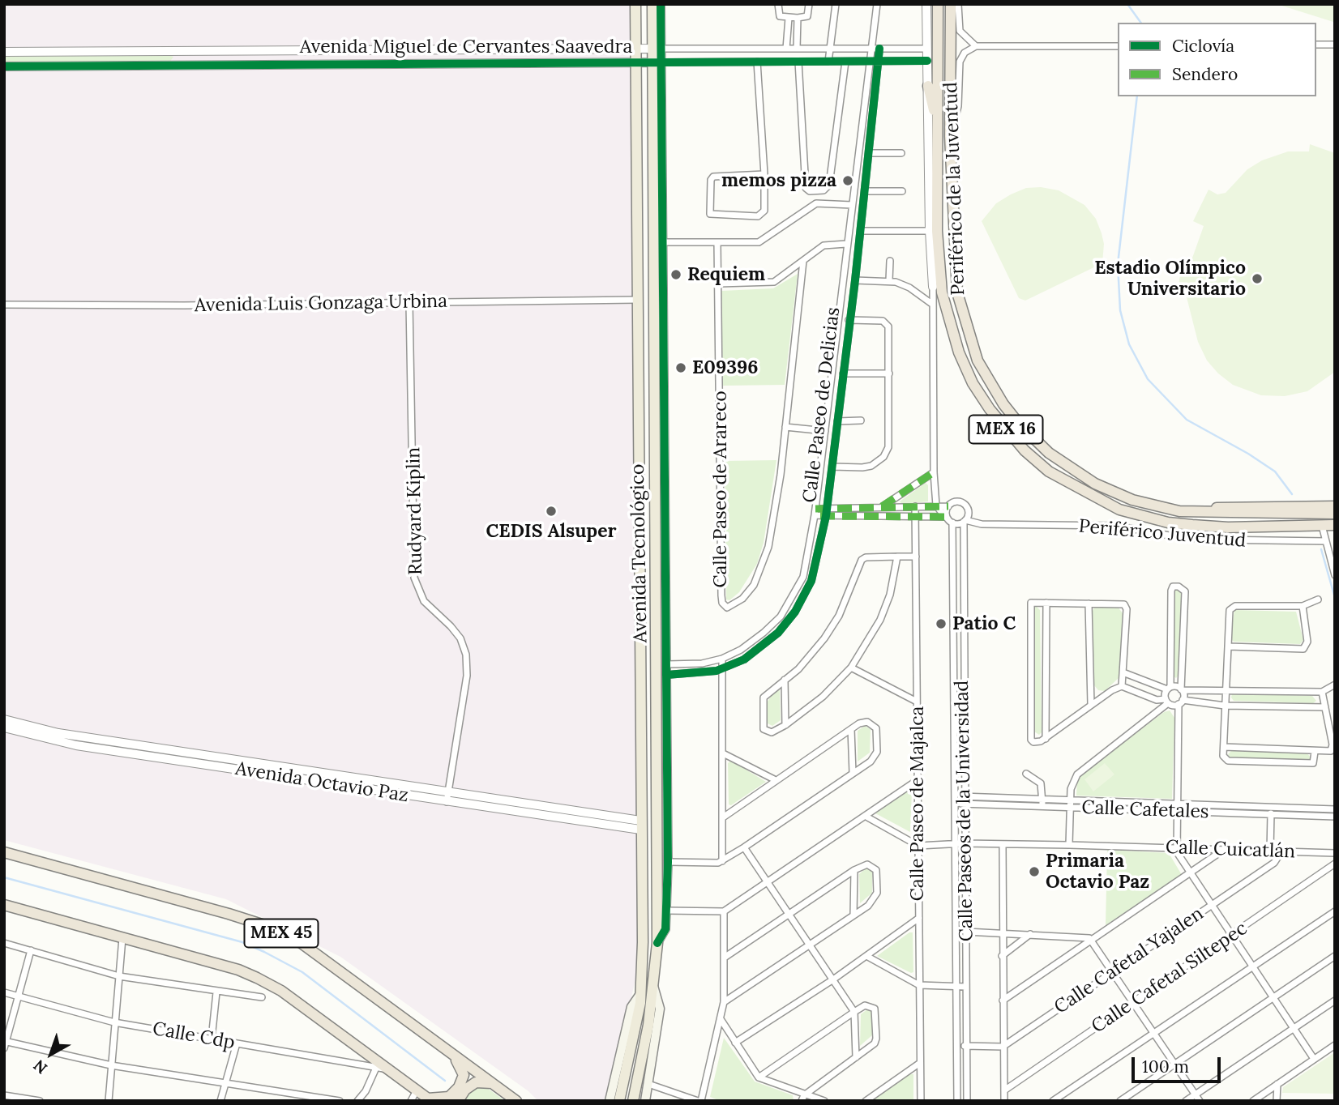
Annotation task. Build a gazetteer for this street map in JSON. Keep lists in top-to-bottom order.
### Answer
{
  "streets": {
    "highway": ["Periférico de la Juventud", "MEX 16", "MEX 45"],
    "main road": ["Avenida Tecnológico"],
    "street": [
      "Avenida Miguel de Cervantes Saavedra",
      "Avenida Luis Gonzaga Urbina",
      "Calle Paseo de Delicias",
      "Calle Paseo de Arareco",
      "Rudyard Kiplin",
      "Periférico Juventud",
      "Avenida Octavio Paz",
      "Calle Paseo de Majalca",
      "Calle Cafetales",
      "Calle Paseos de la Universidad",
      "Calle Cuicatlán",
      "Calle Cafetal Yajalen",
      "Calle Cafetal Siltepec",
      "Calle Cdp"
    ]
  },
  "crossings": [
    ["Avenida Miguel de Cervantes Saavedra", "Calle Paseo de Delicias"],
    ["Avenida Miguel de Cervantes Saavedra", "Avenida Tecnológico"],
    ["Periférico de la Juventud", "MEX 16"],
    ["Avenida Luis Gonzaga Urbina", "Rudyard Kiplin"],
    ["Avenida Luis Gonzaga Urbina", "Avenida Tecnológico"],
    ["Rudyard Kiplin", "Avenida Octavio Paz"],
    ["Periférico Juventud", "Calle Paseos de la Universidad"],
    ["Avenida Tecnológico", "Avenida Octavio Paz"],
    ["Calle Paseo de Majalca", "Calle Cuicatlán"],
    ["Calle Cafetales", "Calle Paseos de la Universidad"],
    ["Calle Paseos de la Universidad", "Calle Cuicatlán"],
    ["Calle Cuicatlán", "Calle Cafetal Yajalen"],
    ["MEX 45", "Calle Cdp"]
  ],
  "places": [
    "memos pizza",
    "Requiem",
    "Estadio Olímpico Universitario",
    "E09396",
    "CEDIS Alsuper",
    "Patio C",
    "Primaria Octavio Paz"
  ],
  "legend": ["Ciclovía", "Sendero"],
  "scale_bar": "100 m",
  "north": "bottom left"
}
